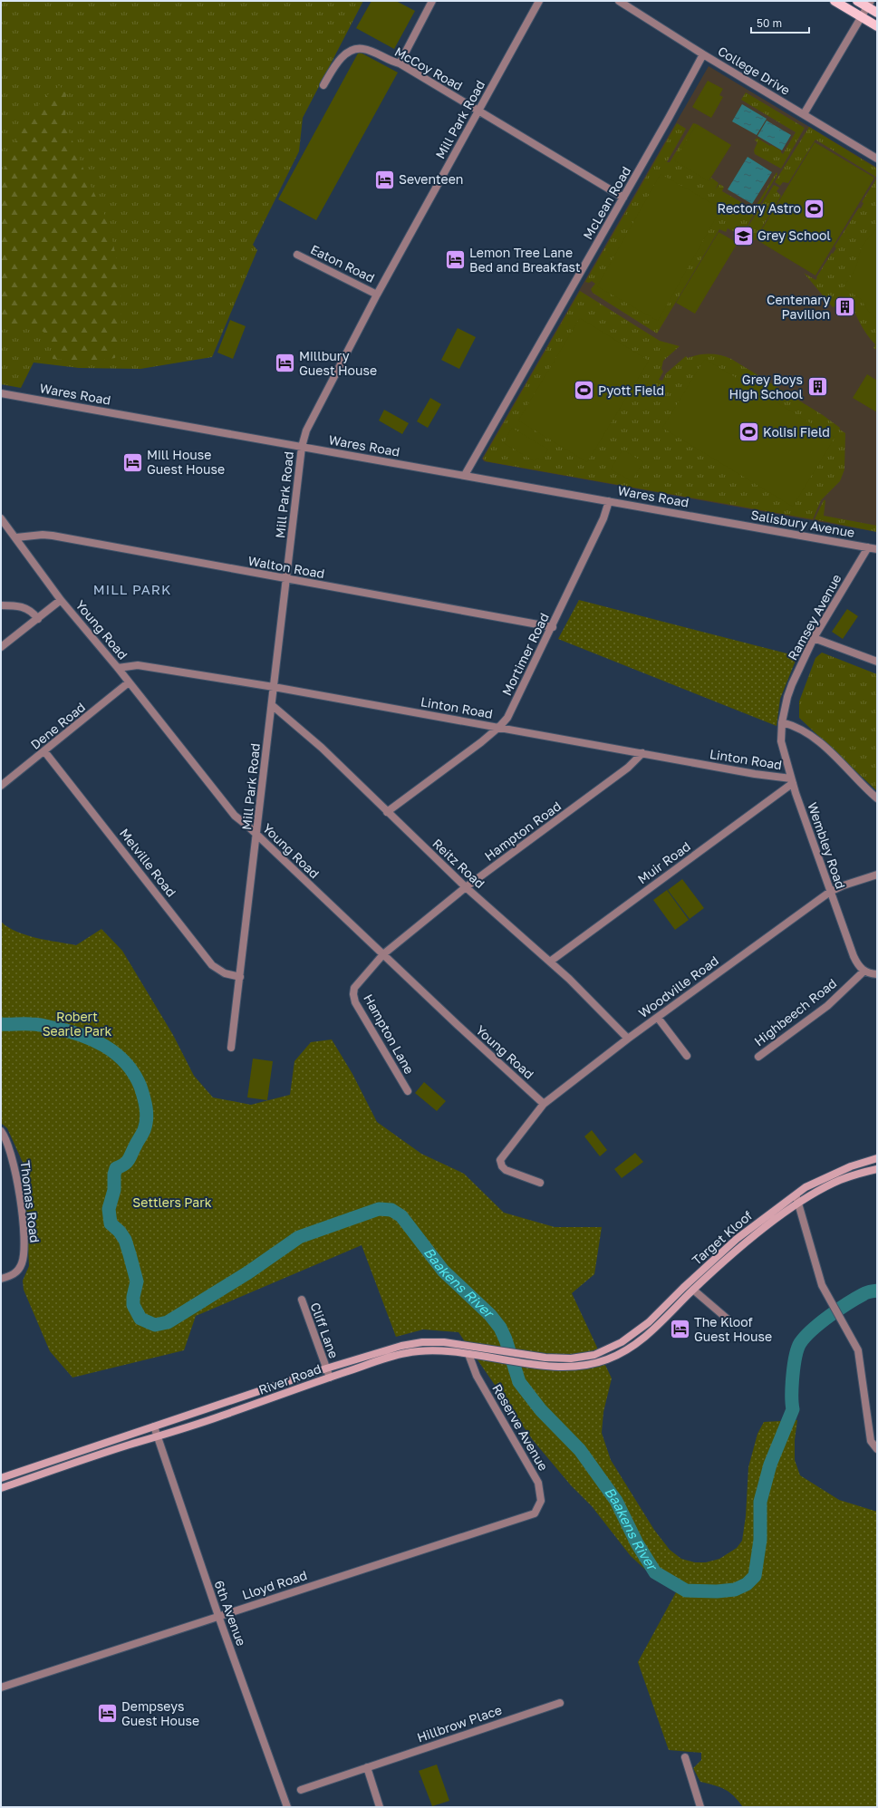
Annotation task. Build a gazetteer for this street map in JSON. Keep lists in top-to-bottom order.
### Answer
{
  "streets": {
    "main road": ["Target Kloof", "River Road"],
    "street": [
      "McCoy Road",
      "College Drive",
      "Mill Park Road",
      "McLean Road",
      "Eaton Road",
      "Wares Road",
      "Salisbury Avenue",
      "Walton Road",
      "Ramsey Avenue",
      "Young Road",
      "Mortimer Road",
      "Linton Road",
      "Dene Road",
      "Hampton Road",
      "Wembley Road",
      "Melville Road",
      "Muir Road",
      "Reitz Road",
      "Woodville Road",
      "Highbeech Road",
      "Hampton Lane",
      "Thomas Road",
      "Cliff Lane",
      "Reserve Avenue",
      "Lloyd Road",
      "6th Avenue",
      "Hillbrow Place"
    ]
  },
  "crossings": [
    ["McCoy Road", "Mill Park Road"],
    ["McCoy Road", "McLean Road"],
    ["College Drive", "McLean Road"],
    ["Mill Park Road", "Eaton Road"],
    ["Mill Park Road", "Wares Road"],
    ["Mill Park Road", "Walton Road"],
    ["Mill Park Road", "Young Road"],
    ["Mill Park Road", "Linton Road"],
    ["Mill Park Road", "Melville Road"],
    ["Mill Park Road", "Reitz Road"],
    ["McLean Road", "Wares Road"],
    ["Wares Road", "Salisbury Avenue"],
    ["Wares Road", "Mortimer Road"],
    ["Salisbury Avenue", "Ramsey Avenue"],
    ["Walton Road", "Young Road"],
    ["Walton Road", "Mortimer Road"],
    ["Ramsey Avenue", "Wembley Road"],
    ["Young Road", "Linton Road"],
    ["Young Road", "Dene Road"],
    ["Young Road", "Hampton Road"],
    ["Young Road", "Woodville Road"],
    ["Young Road", "Hampton Lane"],
    ["Mortimer Road", "Linton Road"],
    ["Mortimer Road", "Reitz Road"],
    ["Linton Road", "Hampton Road"],
    ["Linton Road", "Wembley Road"],
    ["Linton Road", "Muir Road"],
    ["Dene Road", "Melville Road"],
    ["Hampton Road", "Reitz Road"],
    ["Hampton Road", "Hampton Lane"],
    ["Wembley Road", "Muir Road"],
    ["Wembley Road", "Woodville Road"],
    ["Wembley Road", "Highbeech Road"],
    ["Muir Road", "Reitz Road"],
    ["Reitz Road", "Woodville Road"],
    ["Target Kloof", "River Road"],
    ["Cliff Lane", "River Road"],
    ["River Road", "Reserve Avenue"],
    ["River Road", "6th Avenue"],
    ["Reserve Avenue", "Lloyd Road"],
    ["Lloyd Road", "6th Avenue"]
  ],
  "districts": ["MILL PARK"],
  "water": ["Baakens River"],
  "parks": ["Robert Searle Park", "Settlers Park"],
  "places": {
    "hotel": [
      "Seventeen",
      "Lemon Tree Lane Bed and Breakfast",
      "Millbury Guest House",
      "Mill House Guest House",
      "The Kloof Guest House",
      "Dempseys Guest House"
    ],
    "sports": ["Rectory Astro", "Pyott Field", "Kolisi Field"],
    "school or university": ["Grey School"],
    "building": ["Centenary Pavilion", "Grey Boys High School"]
  },
  "scale_bar": "50 m"
}
